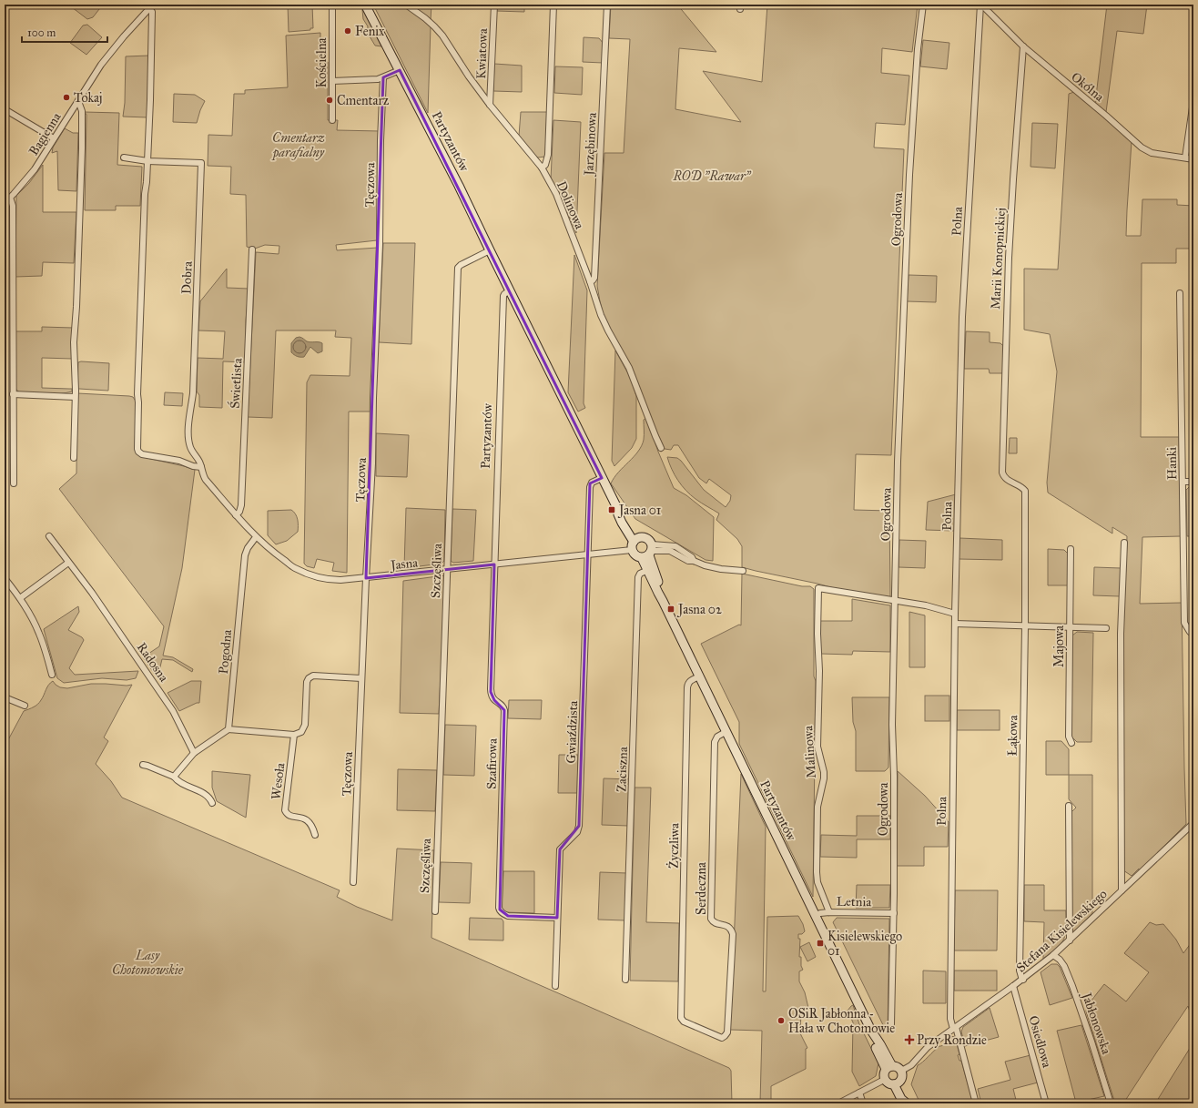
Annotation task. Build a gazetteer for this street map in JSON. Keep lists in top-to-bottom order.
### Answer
{
  "streets": {
    "street": [
      "Kwiatowa",
      "Kościelna",
      "Okólna",
      "Bagienna",
      "Partyzantów",
      "Jarzębinowa",
      "Tęczowa",
      "Dolinowa",
      "Ogrodowa",
      "Polna",
      "Marii Konopnickiej",
      "Dobra",
      "Świetlista",
      "Hanki",
      "Jasna",
      "Szczęśliwa",
      "Majowa",
      "Pogodna",
      "Radosna",
      "Gwiaździsta",
      "Łąkowa",
      "Malinowa",
      "Szafirowa",
      "Zaciszna",
      "Wesoła",
      "Życzliwa",
      "Serdeczna",
      "Letnia",
      "Stefana Kisielewskiego",
      "Jabłonowska",
      "Osiedlowa"
    ]
  },
  "crossings": [
    ["Kwiatowa", "Dolinowa"],
    ["Okólna", "Polna"],
    ["Okólna", "Marii Konopnickiej"],
    ["Partyzantów", "Jasna"],
    ["Partyzantów", "Szczęśliwa"],
    ["Partyzantów", "Gwiaździsta"],
    ["Partyzantów", "Szafirowa"],
    ["Partyzantów", "Zaciszna"],
    ["Partyzantów", "Życzliwa"],
    ["Partyzantów", "Serdeczna"],
    ["Partyzantów", "Letnia"],
    ["Partyzantów", "Stefana Kisielewskiego"],
    ["Jarzębinowa", "Dolinowa"],
    ["Tęczowa", "Jasna"],
    ["Ogrodowa", "Malinowa"],
    ["Ogrodowa", "Letnia"],
    ["Polna", "Stefana Kisielewskiego"],
    ["Marii Konopnickiej", "Łąkowa"],
    ["Dobra", "Jasna"],
    ["Świetlista", "Jasna"],
    ["Jasna", "Szczęśliwa"],
    ["Jasna", "Pogodna"],
    ["Jasna", "Gwiaździsta"],
    ["Jasna", "Szafirowa"],
    ["Gwiaździsta", "Szafirowa"],
    ["Łąkowa", "Stefana Kisielewskiego"],
    ["Malinowa", "Letnia"],
    ["Życzliwa", "Serdeczna"],
    ["Stefana Kisielewskiego", "Jabłonowska"],
    ["Stefana Kisielewskiego", "Osiedlowa"]
  ],
  "parks": ["Cmentarz parafialny", "ROD \"Rawar\"", "Lasy Chotomowskie"],
  "places": {
    "other": [
      "Fenix",
      "Tokaj",
      "Cmentarz",
      "OSiR Jabłonna - Hała w Chotomowie"
    ],
    "transit": ["Jasna 01", "Jasna 02", "Kisielewskiego 01"],
    "health": ["Przy Rondzie"]
  },
  "scale_bar": "100 m"
}
